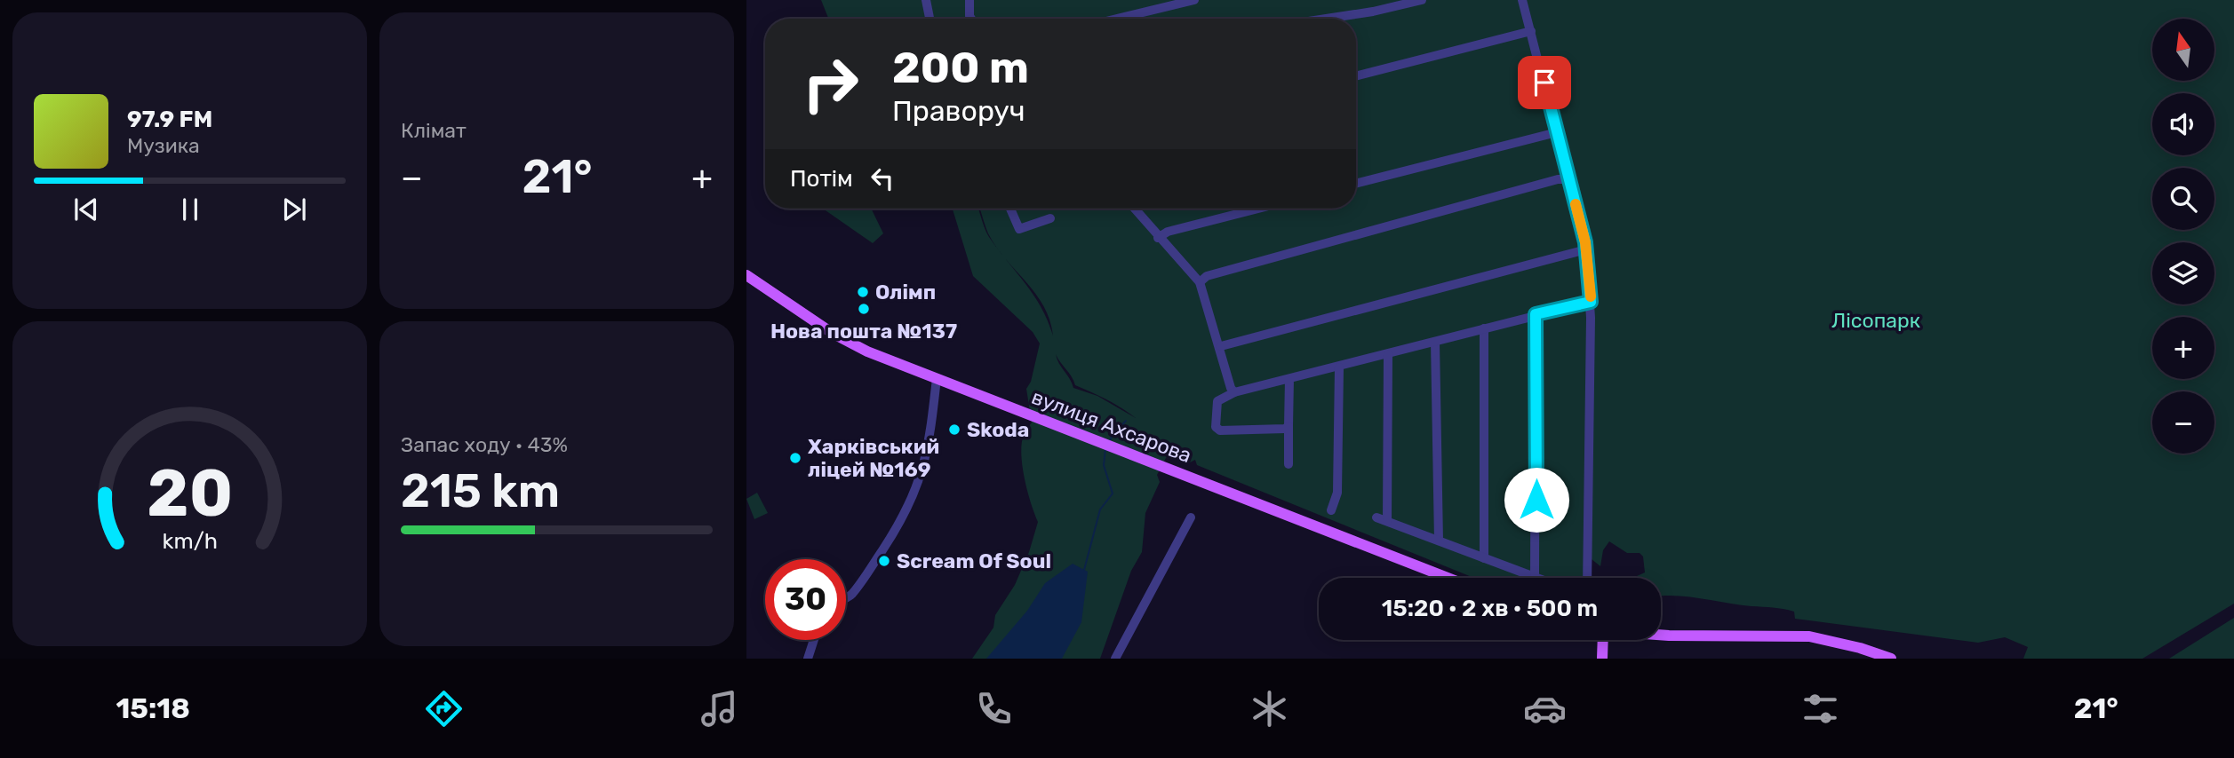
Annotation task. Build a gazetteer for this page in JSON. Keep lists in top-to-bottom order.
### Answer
{
  "streets": {
    "main road": ["вулиця Ахсарова"]
  },
  "parks": ["Лісопарк"],
  "places": [
    "Олімп",
    "Нова пошта №137",
    "Skoda",
    "Харківський ліцей №169",
    "Scream Of Soul"
  ],
  "north": "top",
  "page": {
    "tile": [
      "Клімат",
      ["Запас ходу · 43%", "215 km"]
    ],
    "map_buttons": ["+", "−"],
    "turn": ["200 m", "Праворуч"],
    "song": ["97.9 FM", "Музика"],
    "then": "Потім",
    "heat": ["−", "21°", "+"],
    "limit": "30",
    "trip": "15:20 · 2 хв · 500 m",
    "tabs": ["15:18", "21°"],
    "gauge": ["20", "km/h"]
  }
}
